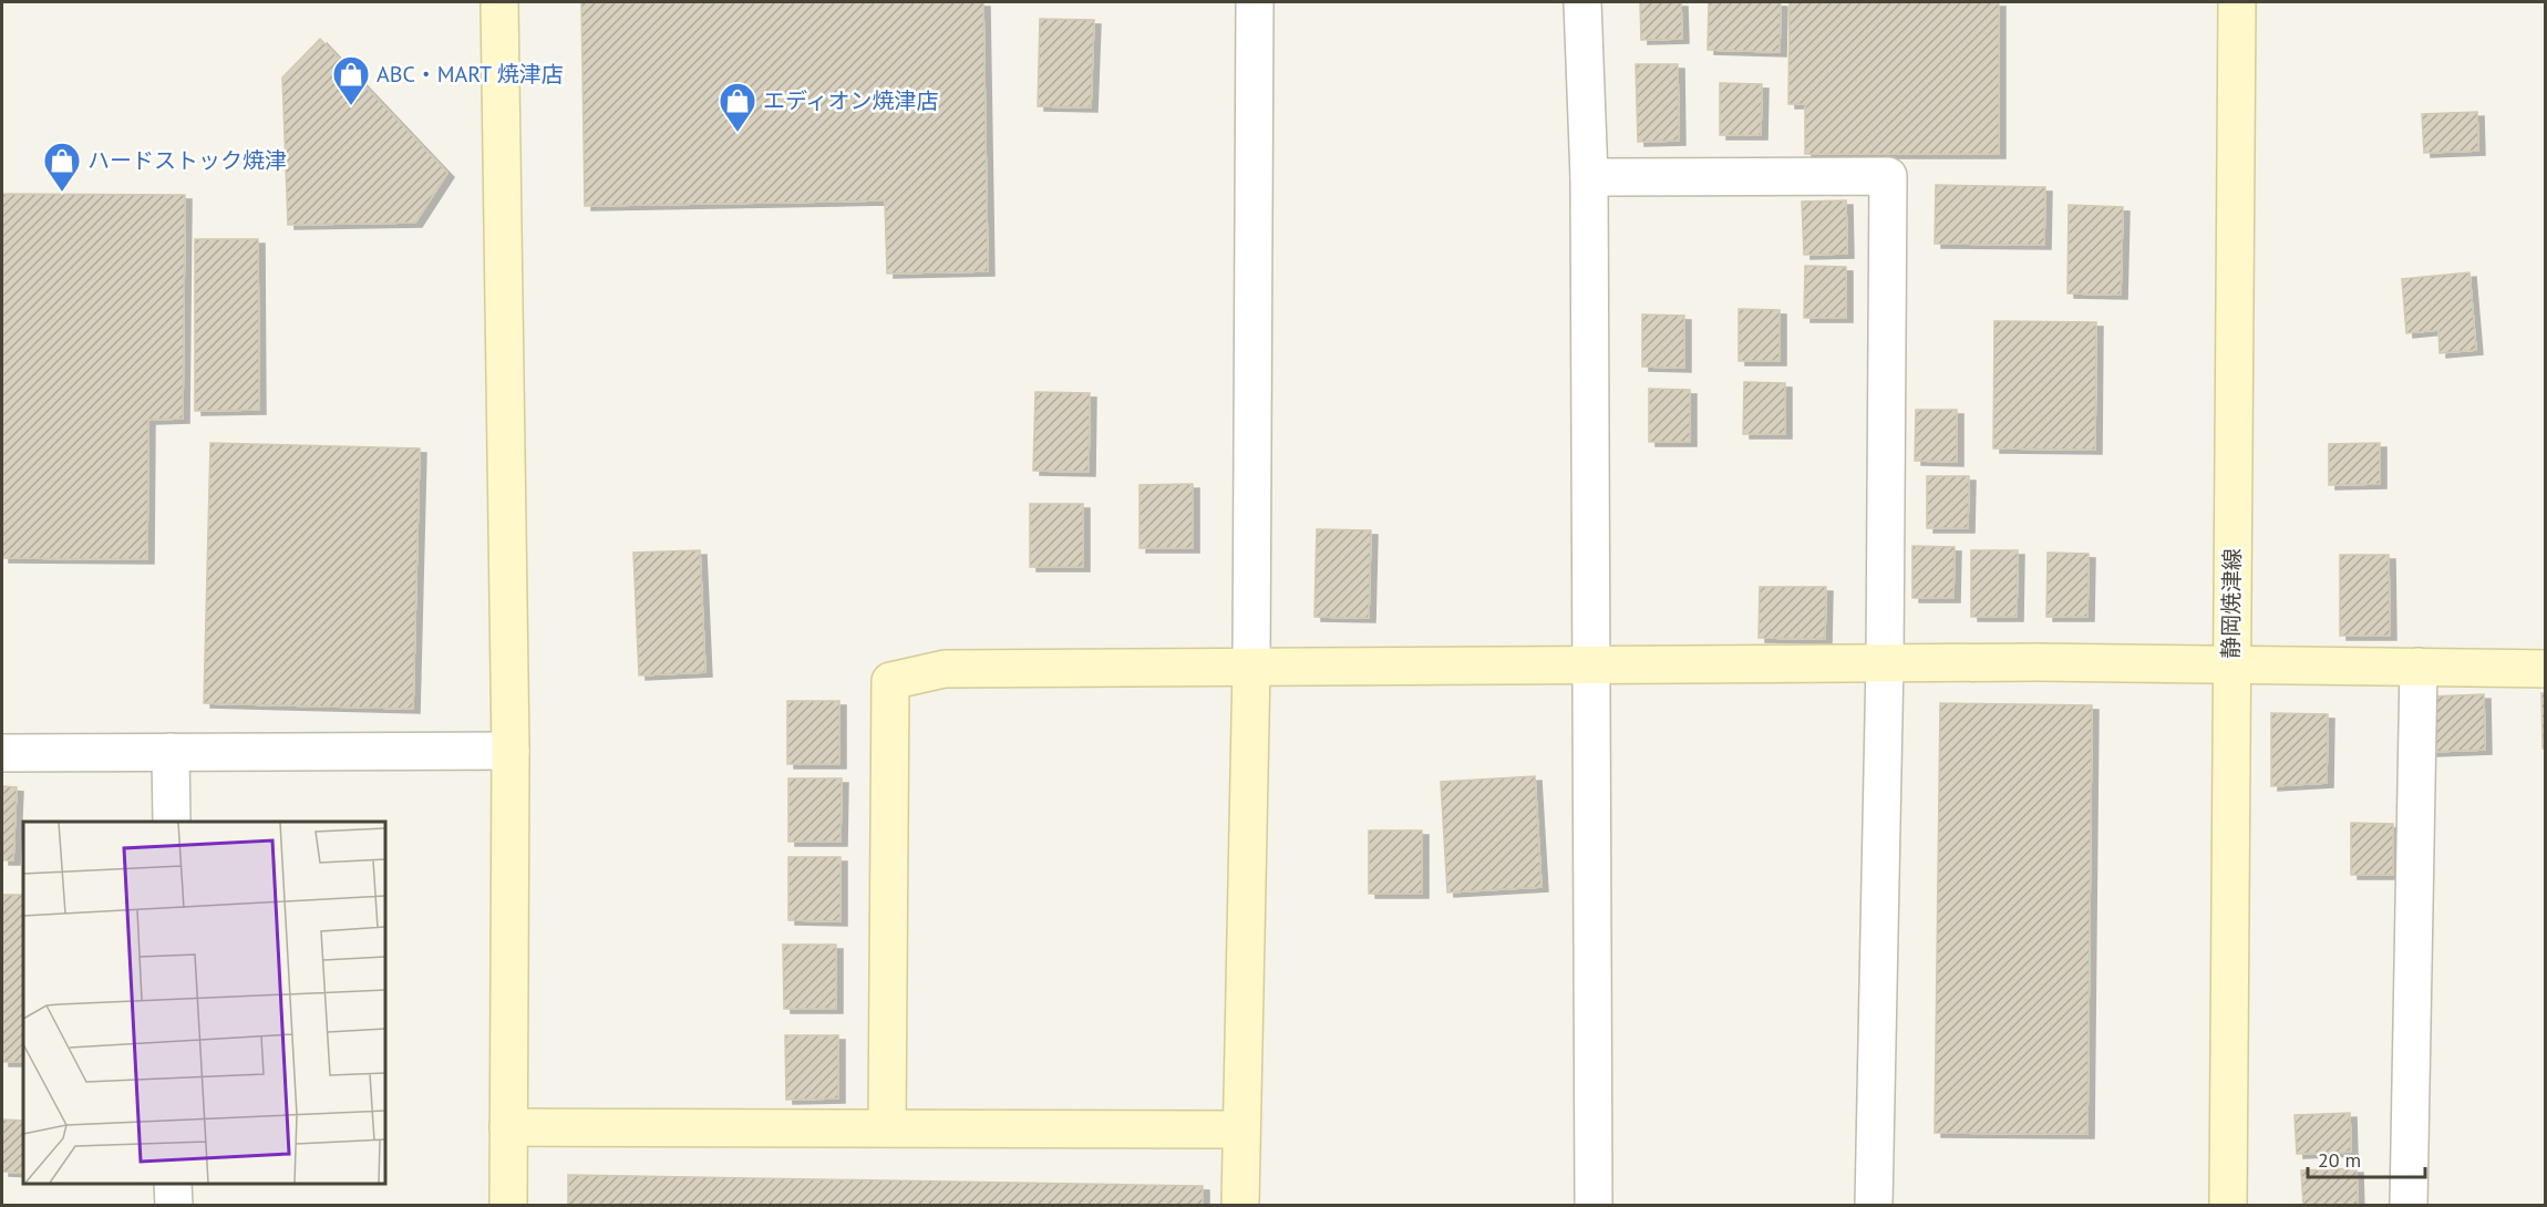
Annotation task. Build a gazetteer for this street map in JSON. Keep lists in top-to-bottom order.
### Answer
{
  "streets": {
    "street": ["静岡焼津線"]
  },
  "places": {
    "shop": ["ABC・MART 焼津店", "エディオン焼津店", "ハードストック焼津"]
  },
  "scale_bar": "20 m"
}
